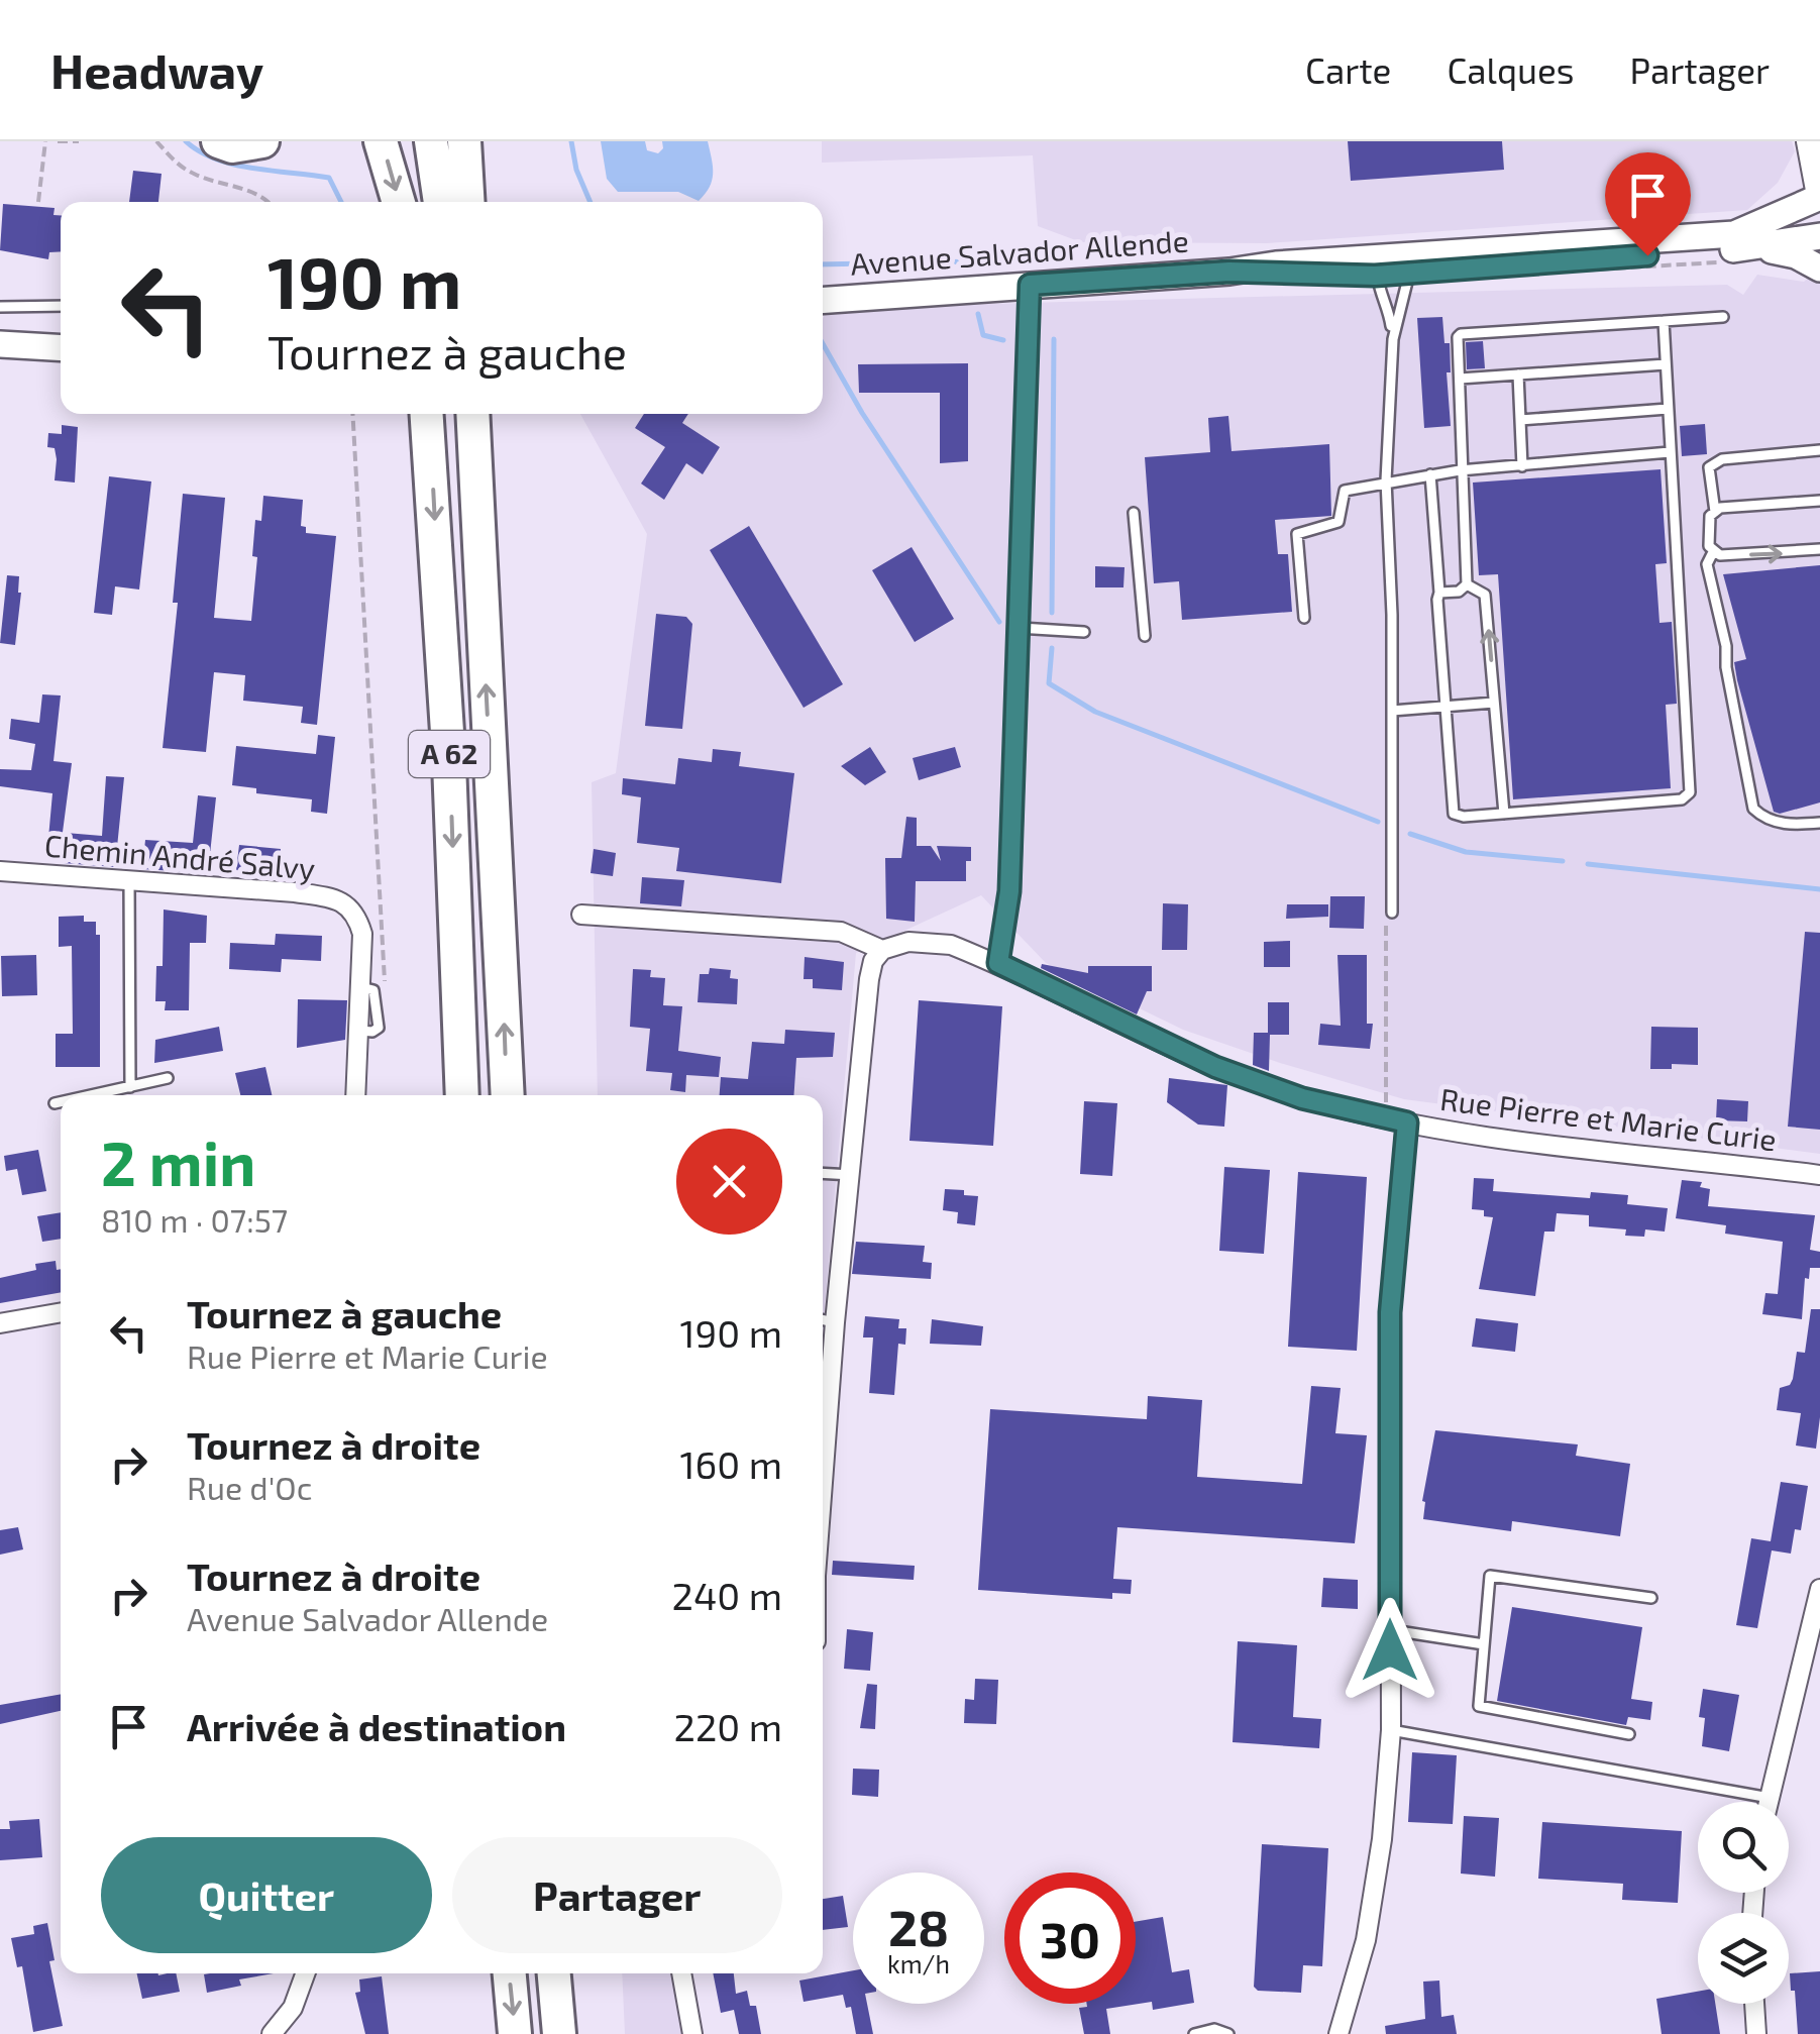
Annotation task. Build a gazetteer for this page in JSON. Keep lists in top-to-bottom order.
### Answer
{
  "streets": {
    "highway": ["A 62"],
    "street": ["Avenue Salvador Allende", "Chemin André Salvy", "Rue Pierre et Marie Curie"]
  },
  "page": {
    "header": "Headway",
    "nav": ["Carte", "Calques", "Partager"],
    "turn": ["190 m", "Tournez à gauche"],
    "heading": ["2 min", "810 m · 07:57"],
    "list": [
      {
        "name": "Tournez à gauche",
        "note": "Rue Pierre et Marie Curie",
        "value": "190 m"
      },
      {
        "name": "Tournez à droite",
        "note": "Rue d'Oc",
        "value": "160 m"
      },
      {
        "name": "Tournez à droite",
        "note": "Avenue Salvador Allende",
        "value": "240 m"
      },
      {
        "name": "Arrivée à destination",
        "value": "220 m"
      }
    ],
    "buttons": ["Quitter", "Partager"],
    "speed": "28 km/h",
    "limit": "30"
  }
}
